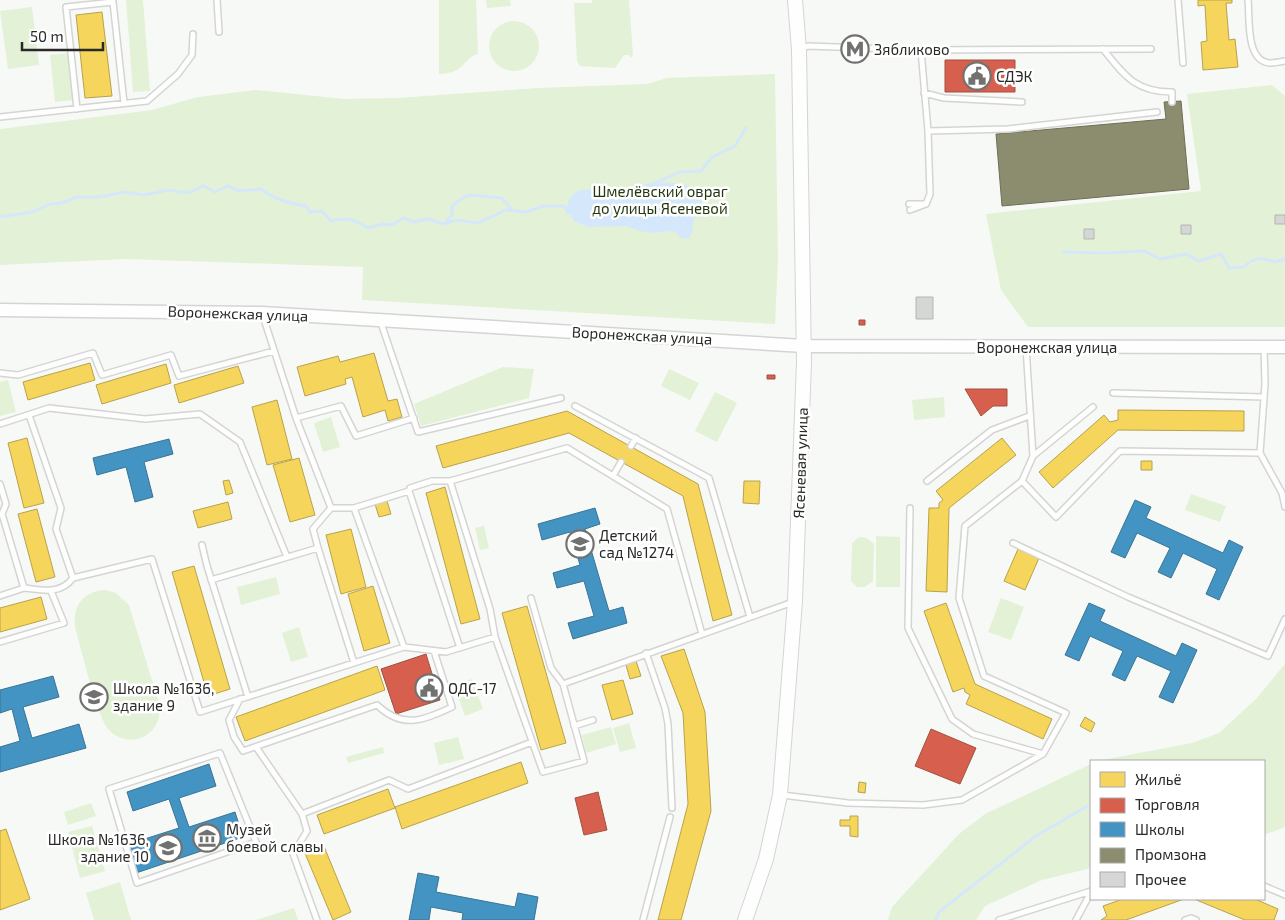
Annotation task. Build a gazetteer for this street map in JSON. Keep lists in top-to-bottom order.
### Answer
{
  "streets": {
    "main road": ["Ясеневая улица"],
    "street": ["Воронежская улица"]
  },
  "crossings": [
    ["Воронежская улица", "Ясеневая улица"]
  ],
  "parks": ["Шмелёвский овраг до улицы Ясеневой"],
  "places": {
    "metro station": ["Зябликово"],
    "public building": ["СДЭК", "ОДС-17"],
    "school or university": ["Детский сад №1274", "Школа №1636, здание 9", "Школа №1636, здание 10"],
    "museum": ["Музей боевой славы"]
  },
  "legend": [
    "Жильё",
    "Торговля",
    "Школы",
    "Промзона",
    "Прочее"
  ],
  "scale_bar": "50 m"
}
